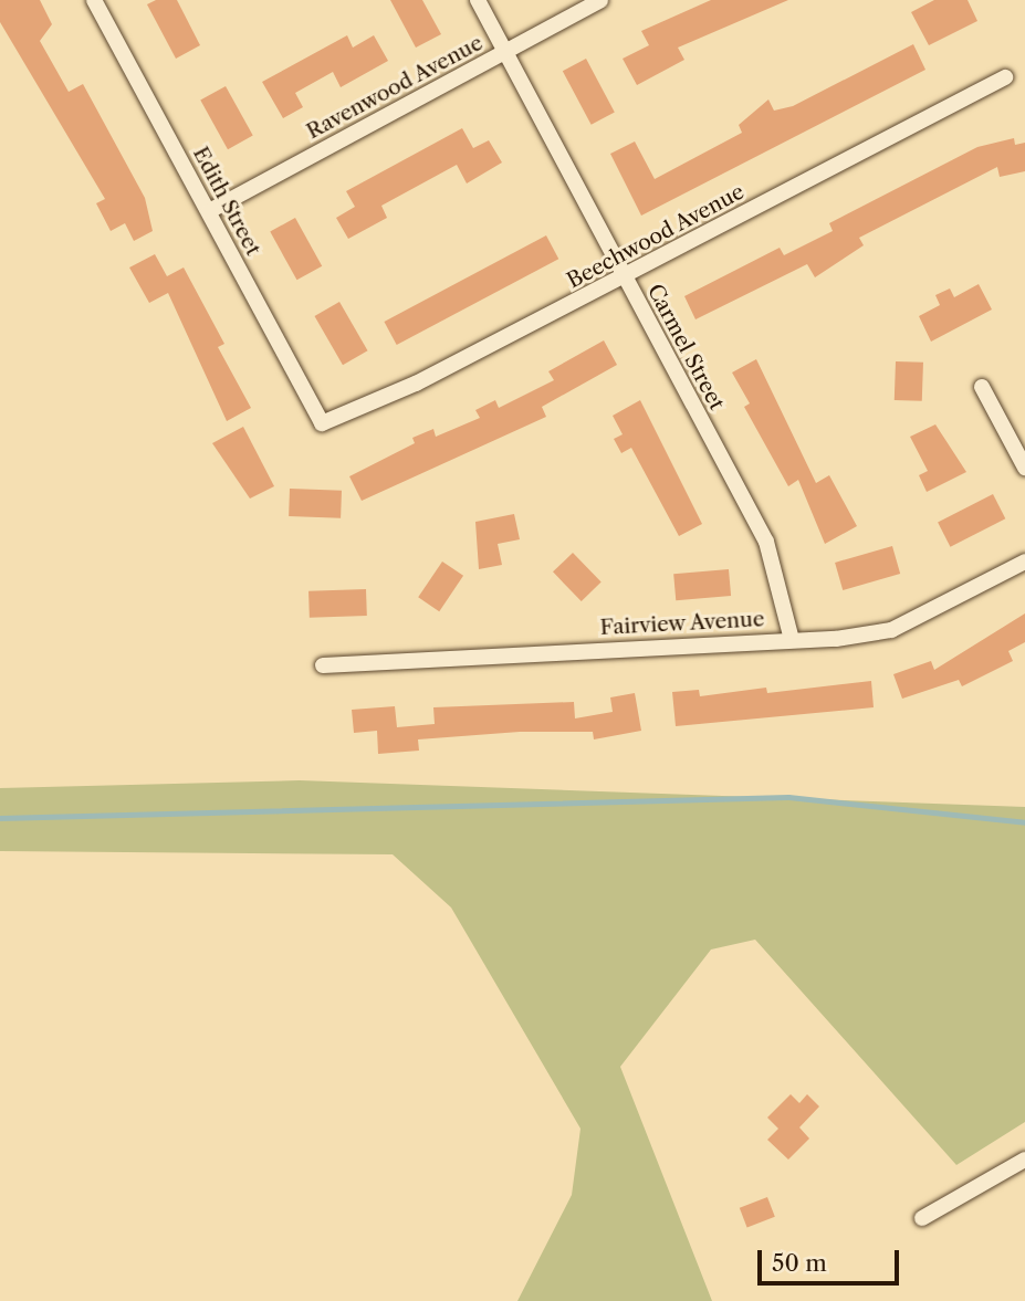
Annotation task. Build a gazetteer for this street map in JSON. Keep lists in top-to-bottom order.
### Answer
{
  "streets": {
    "street": [
      "Ravenwood Avenue",
      "Edith Street",
      "Beechwood Avenue",
      "Carmel Street",
      "Fairview Avenue"
    ]
  },
  "crossings": [
    ["Ravenwood Avenue", "Edith Street"],
    ["Ravenwood Avenue", "Carmel Street"],
    ["Edith Street", "Beechwood Avenue"],
    ["Beechwood Avenue", "Carmel Street"],
    ["Carmel Street", "Fairview Avenue"]
  ],
  "scale_bar": "50 m"
}
